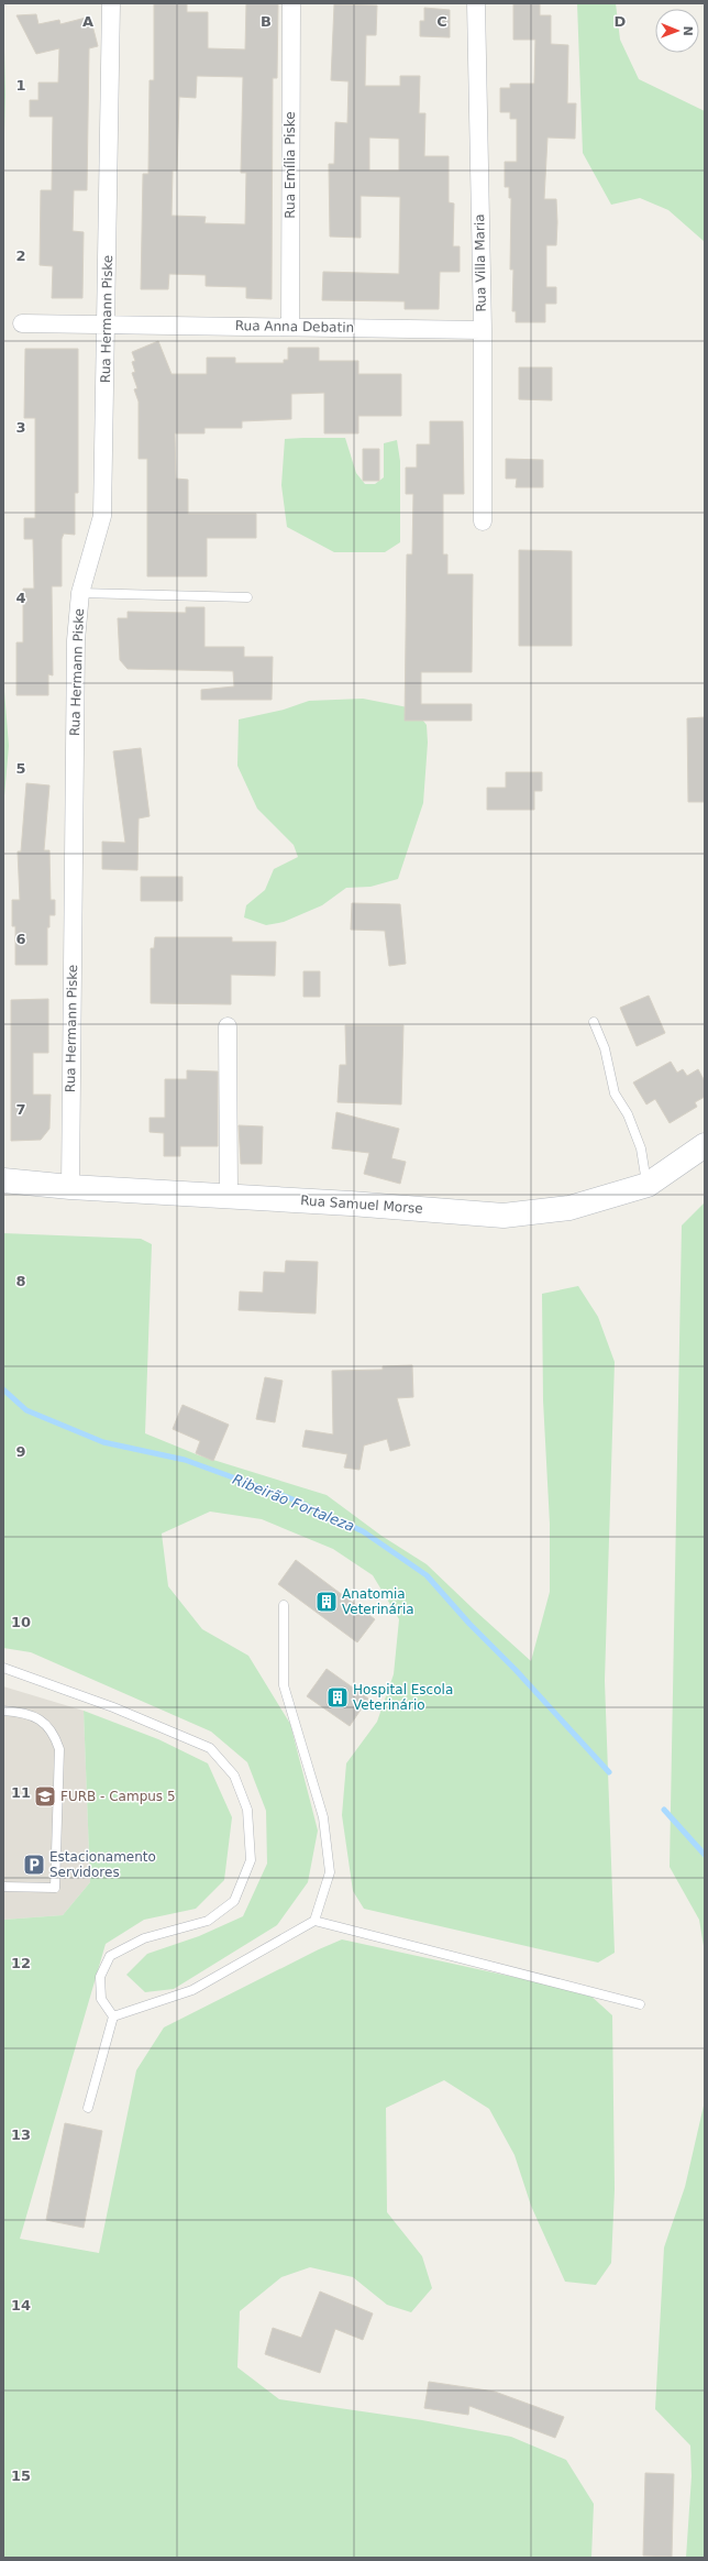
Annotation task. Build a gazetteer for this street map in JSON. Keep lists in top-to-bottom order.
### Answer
{
  "streets": {
    "street": [
      "Rua Emília Piske",
      "Rua Villa Maria",
      "Rua Hermann Piske",
      "Rua Anna Debatin",
      "Rua Samuel Morse"
    ]
  },
  "crossings": [
    ["Rua Emília Piske", "Rua Anna Debatin"],
    ["Rua Villa Maria", "Rua Anna Debatin"],
    ["Rua Hermann Piske", "Rua Anna Debatin"],
    ["Rua Hermann Piske", "Rua Samuel Morse"]
  ],
  "water": ["Ribeirão Fortaleza"],
  "places": {
    "building": ["Anatomia Veterinária", "Hospital Escola Veterinário"],
    "school or university": ["FURB - Campus 5"],
    "parking": ["Estacionamento Servidores"]
  },
  "north": "right",
  "grid": {
    "columns": [
      "A",
      "B",
      "C",
      "D"
    ],
    "rows": [
      "1",
      "2",
      "3",
      "4",
      "5",
      "6",
      "7",
      "8",
      "9",
      "10",
      "11",
      "12",
      "13",
      "14",
      "15"
    ]
  }
}
